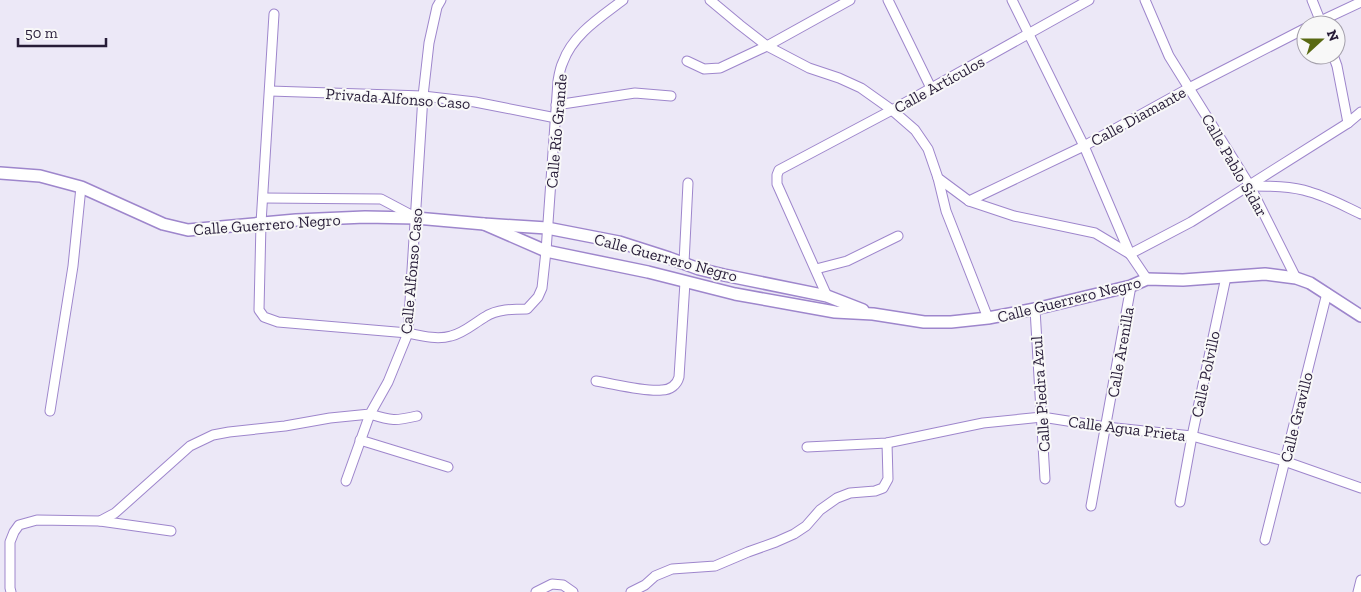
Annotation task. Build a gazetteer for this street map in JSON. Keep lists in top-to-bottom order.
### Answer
{
  "streets": {
    "street": [
      "Calle Artículos",
      "Privada Alfonso Caso",
      "Calle Diamante",
      "Calle Río Grande",
      "Calle Pablo Sidar",
      "Calle Guerrero Negro",
      "Calle Alfonso Caso",
      "Calle Arenilla",
      "Calle Polvillo",
      "Calle Piedra Azul",
      "Calle Gravillo",
      "Calle Agua Prieta"
    ]
  },
  "crossings": [
    ["Privada Alfonso Caso", "Calle Río Grande"],
    ["Privada Alfonso Caso", "Calle Alfonso Caso"],
    ["Calle Diamante", "Calle Pablo Sidar"],
    ["Calle Río Grande", "Calle Guerrero Negro"],
    ["Calle Río Grande", "Calle Alfonso Caso"],
    ["Calle Pablo Sidar", "Calle Guerrero Negro"],
    ["Calle Guerrero Negro", "Calle Alfonso Caso"],
    ["Calle Guerrero Negro", "Calle Arenilla"],
    ["Calle Guerrero Negro", "Calle Polvillo"],
    ["Calle Guerrero Negro", "Calle Piedra Azul"],
    ["Calle Guerrero Negro", "Calle Gravillo"],
    ["Calle Arenilla", "Calle Agua Prieta"],
    ["Calle Polvillo", "Calle Agua Prieta"],
    ["Calle Piedra Azul", "Calle Agua Prieta"],
    ["Calle Gravillo", "Calle Agua Prieta"]
  ],
  "scale_bar": "50 m",
  "north": "right"
}
